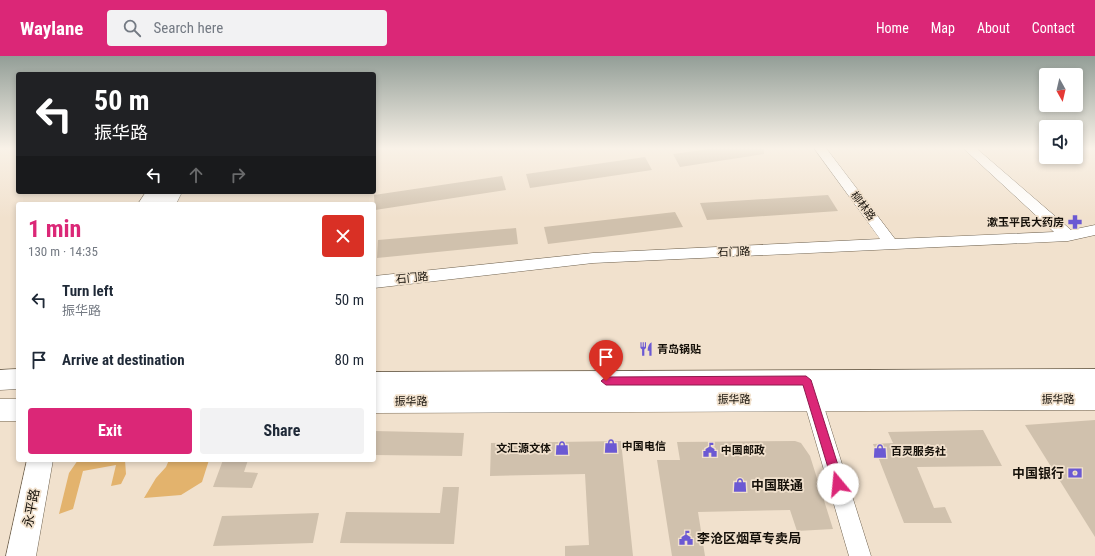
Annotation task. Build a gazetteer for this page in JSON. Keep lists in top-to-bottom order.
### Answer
{
  "streets": {
    "main road": ["振华路", "永平路"],
    "street": ["柳林路", "石门路"]
  },
  "crossings": [
    ["柳林路", "石门路"]
  ],
  "places": {
    "pharmacy": ["漱玉平民大药房"],
    "restaurant": ["青岛锅贴"],
    "shop": [
      "中国电信",
      "文汇源文体",
      "百灵服务社",
      "中国联通"
    ],
    "public building": ["中国邮政", "李沧区烟草专卖局"],
    "bank": ["中国银行"]
  },
  "north": "bottom",
  "page": {
    "header": "Waylane",
    "search": "Search here",
    "nav": [
      "Home",
      "Map",
      "About",
      "Contact"
    ],
    "turn": ["50 m", "振华路"],
    "heading": ["1 min", "130 m · 14:35"],
    "list": [
      {
        "name": "Turn left",
        "note": "振华路",
        "value": "50 m"
      },
      {
        "name": "Arrive at destination",
        "value": "80 m"
      }
    ],
    "buttons": ["Exit", "Share"]
  }
}
